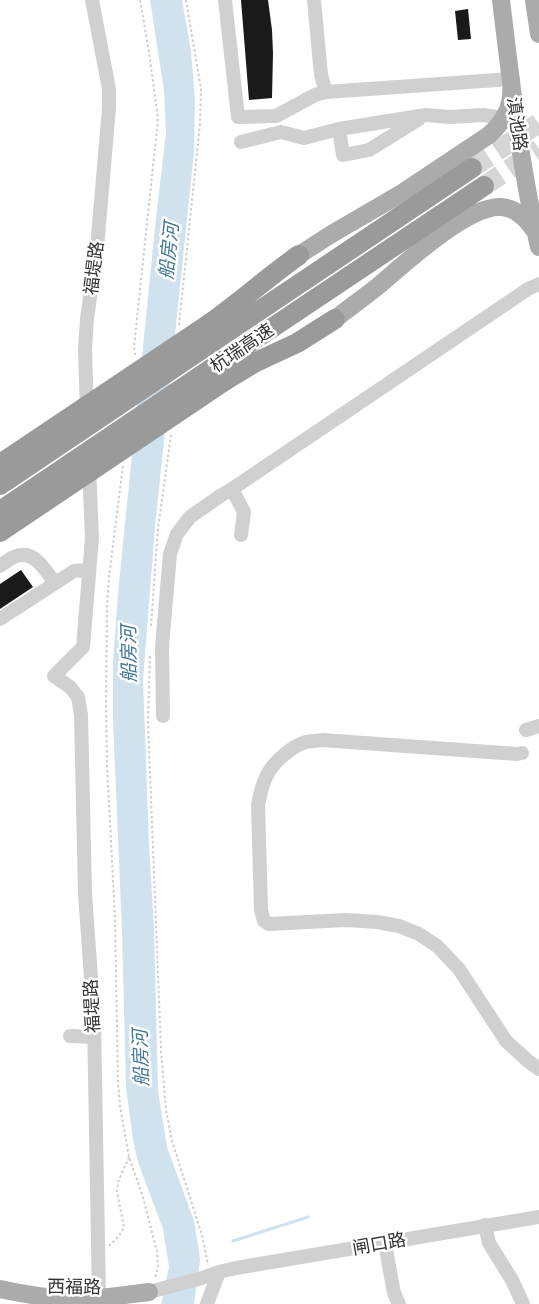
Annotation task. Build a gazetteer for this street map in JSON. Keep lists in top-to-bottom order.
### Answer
{
  "streets": {
    "highway": ["杭瑞高速"],
    "main road": ["滇池路", "西福路"],
    "street": ["福堤路", "闸口路"]
  },
  "crossings": [
    ["福堤路", "西福路"],
    ["闸口路", "西福路"]
  ],
  "water": ["船房河"]
}
